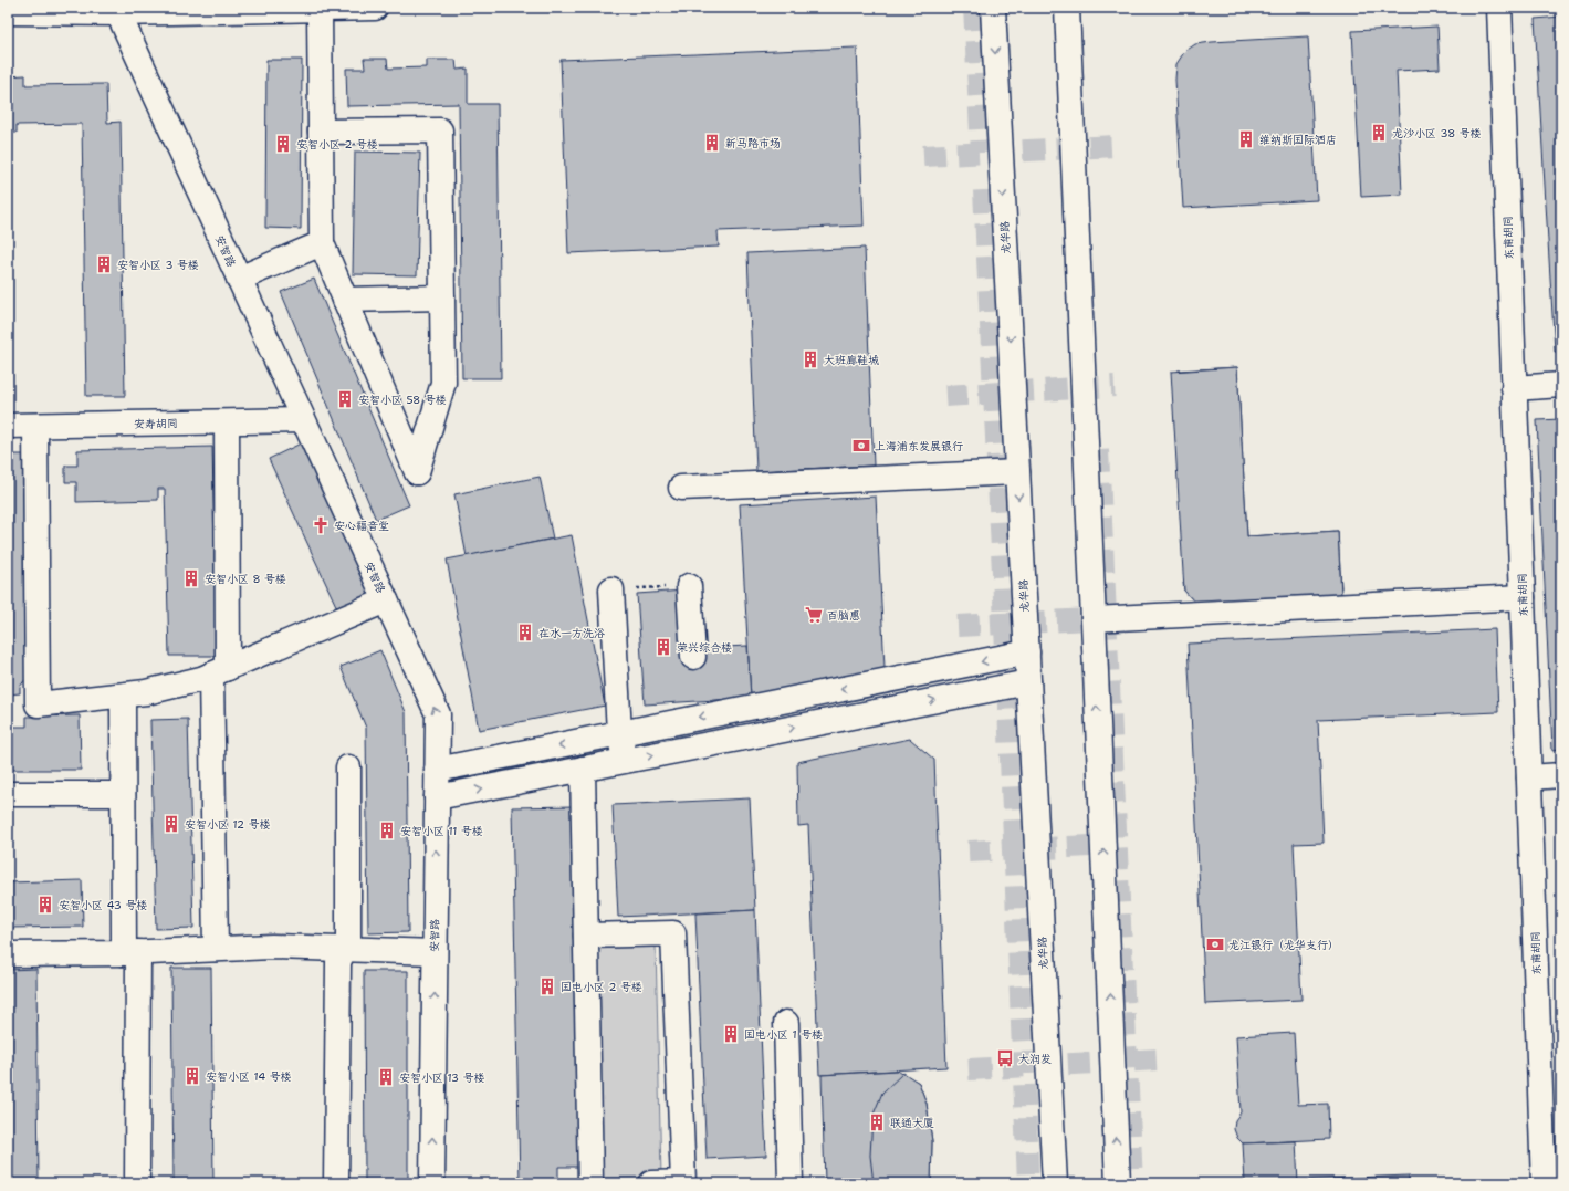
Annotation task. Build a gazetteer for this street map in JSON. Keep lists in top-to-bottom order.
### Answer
{
  "streets": {
    "street": [
      "龙华路",
      "东甫胡同",
      "安智路",
      "安寿胡同"
    ]
  },
  "crossings": [
    ["安智路", "安寿胡同"]
  ],
  "places": {
    "building": [
      "龙沙小区 38 号楼",
      "维纳斯国际酒店",
      "新马路市场",
      "安智小区 2 号楼",
      "安智小区 3 号楼",
      "大班廊鞋城",
      "安智小区 58 号楼",
      "安智小区 8 号楼",
      "在水一方洗浴",
      "荣兴综合楼",
      "安智小区 12 号楼",
      "安智小区 11 号楼",
      "安智小区 43 号楼",
      "国电小区 2 号楼",
      "国电小区 1 号楼",
      "安智小区 14 号楼",
      "安智小区 13 号楼",
      "联通大厦"
    ],
    "bank": ["上海浦东发展银行", "龙江银行（龙华支行）"],
    "church": ["安心福音堂"],
    "supermarket": ["百脑惠"],
    "bus stop": ["大润发"]
  }
}
